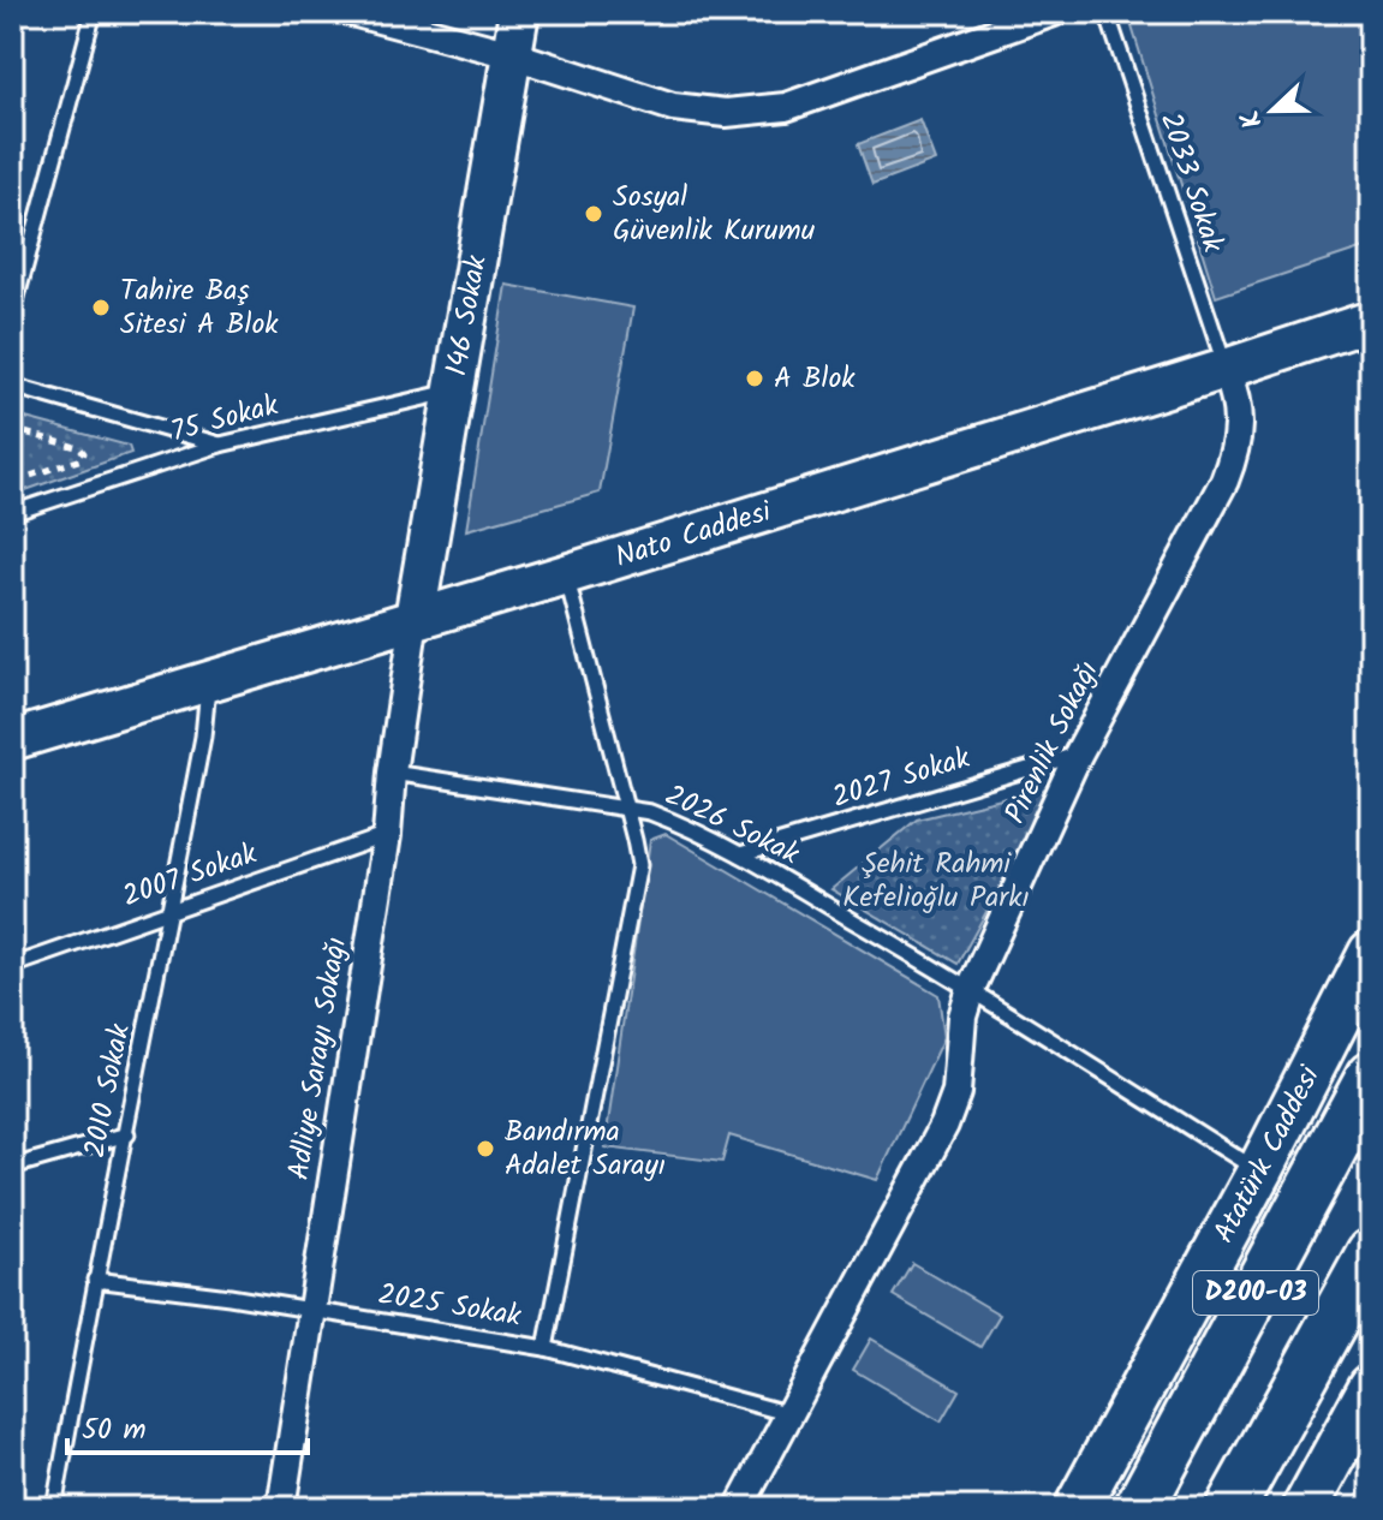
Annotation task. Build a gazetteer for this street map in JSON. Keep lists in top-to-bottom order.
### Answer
{
  "streets": {
    "highway": ["Atatürk Caddesi", "D200-03"],
    "main road": ["146 Sokak", "Nato Caddesi"],
    "street": ["Pirenlik Sokağı", "Adliye Sarayı Sokağı"],
    "lane": [
      "2033 Sokak",
      "75 Sokak",
      "2027 Sokak",
      "2026 Sokak",
      "2007 Sokak",
      "2010 Sokak",
      "2025 Sokak"
    ]
  },
  "crossings": [
    ["2033 Sokak", "Nato Caddesi"],
    ["2033 Sokak", "Pirenlik Sokağı"],
    ["146 Sokak", "75 Sokak"],
    ["146 Sokak", "Nato Caddesi"],
    ["146 Sokak", "Adliye Sarayı Sokağı"],
    ["Nato Caddesi", "Pirenlik Sokağı"],
    ["Nato Caddesi", "Adliye Sarayı Sokağı"],
    ["Nato Caddesi", "2010 Sokak"],
    ["Pirenlik Sokağı", "2027 Sokak"],
    ["Pirenlik Sokağı", "2026 Sokak"],
    ["Pirenlik Sokağı", "2025 Sokak"],
    ["2027 Sokak", "2026 Sokak"],
    ["2026 Sokak", "Adliye Sarayı Sokağı"],
    ["2026 Sokak", "Atatürk Caddesi"],
    ["2007 Sokak", "Adliye Sarayı Sokağı"],
    ["2007 Sokak", "2010 Sokak"],
    ["Adliye Sarayı Sokağı", "2025 Sokak"],
    ["2010 Sokak", "2025 Sokak"]
  ],
  "parks": ["Şehit Rahmi Kefelioğlu Parkı"],
  "places": [
    "Sosyal Güvenlik Kurumu",
    "Tahire Baş Sitesi A Blok",
    "A Blok",
    "Bandırma Adalet Sarayı"
  ],
  "scale_bar": "50 m",
  "north": "left"
}
